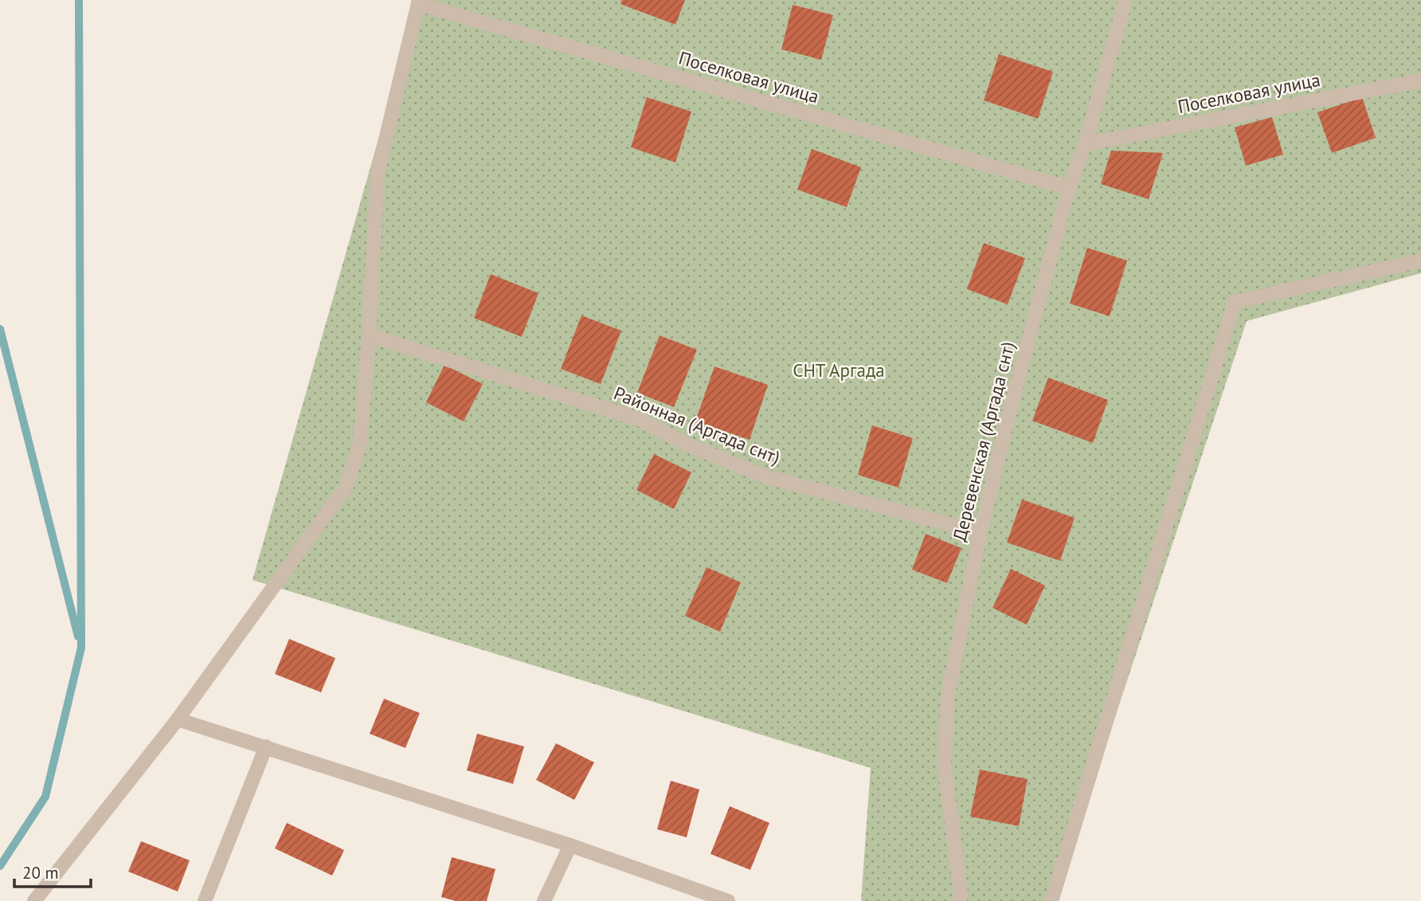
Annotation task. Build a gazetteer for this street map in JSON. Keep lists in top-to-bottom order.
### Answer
{
  "streets": {
    "street": ["Поселковая улица", "Районная (Аргада снт)", "Деревенская (Аргада снт)"]
  },
  "crossings": [
    ["Поселковая улица", "Деревенская (Аргада снт)"],
    ["Районная (Аргада снт)", "Деревенская (Аргада снт)"]
  ],
  "parks": ["СНТ Аргада"],
  "scale_bar": "20 m"
}
